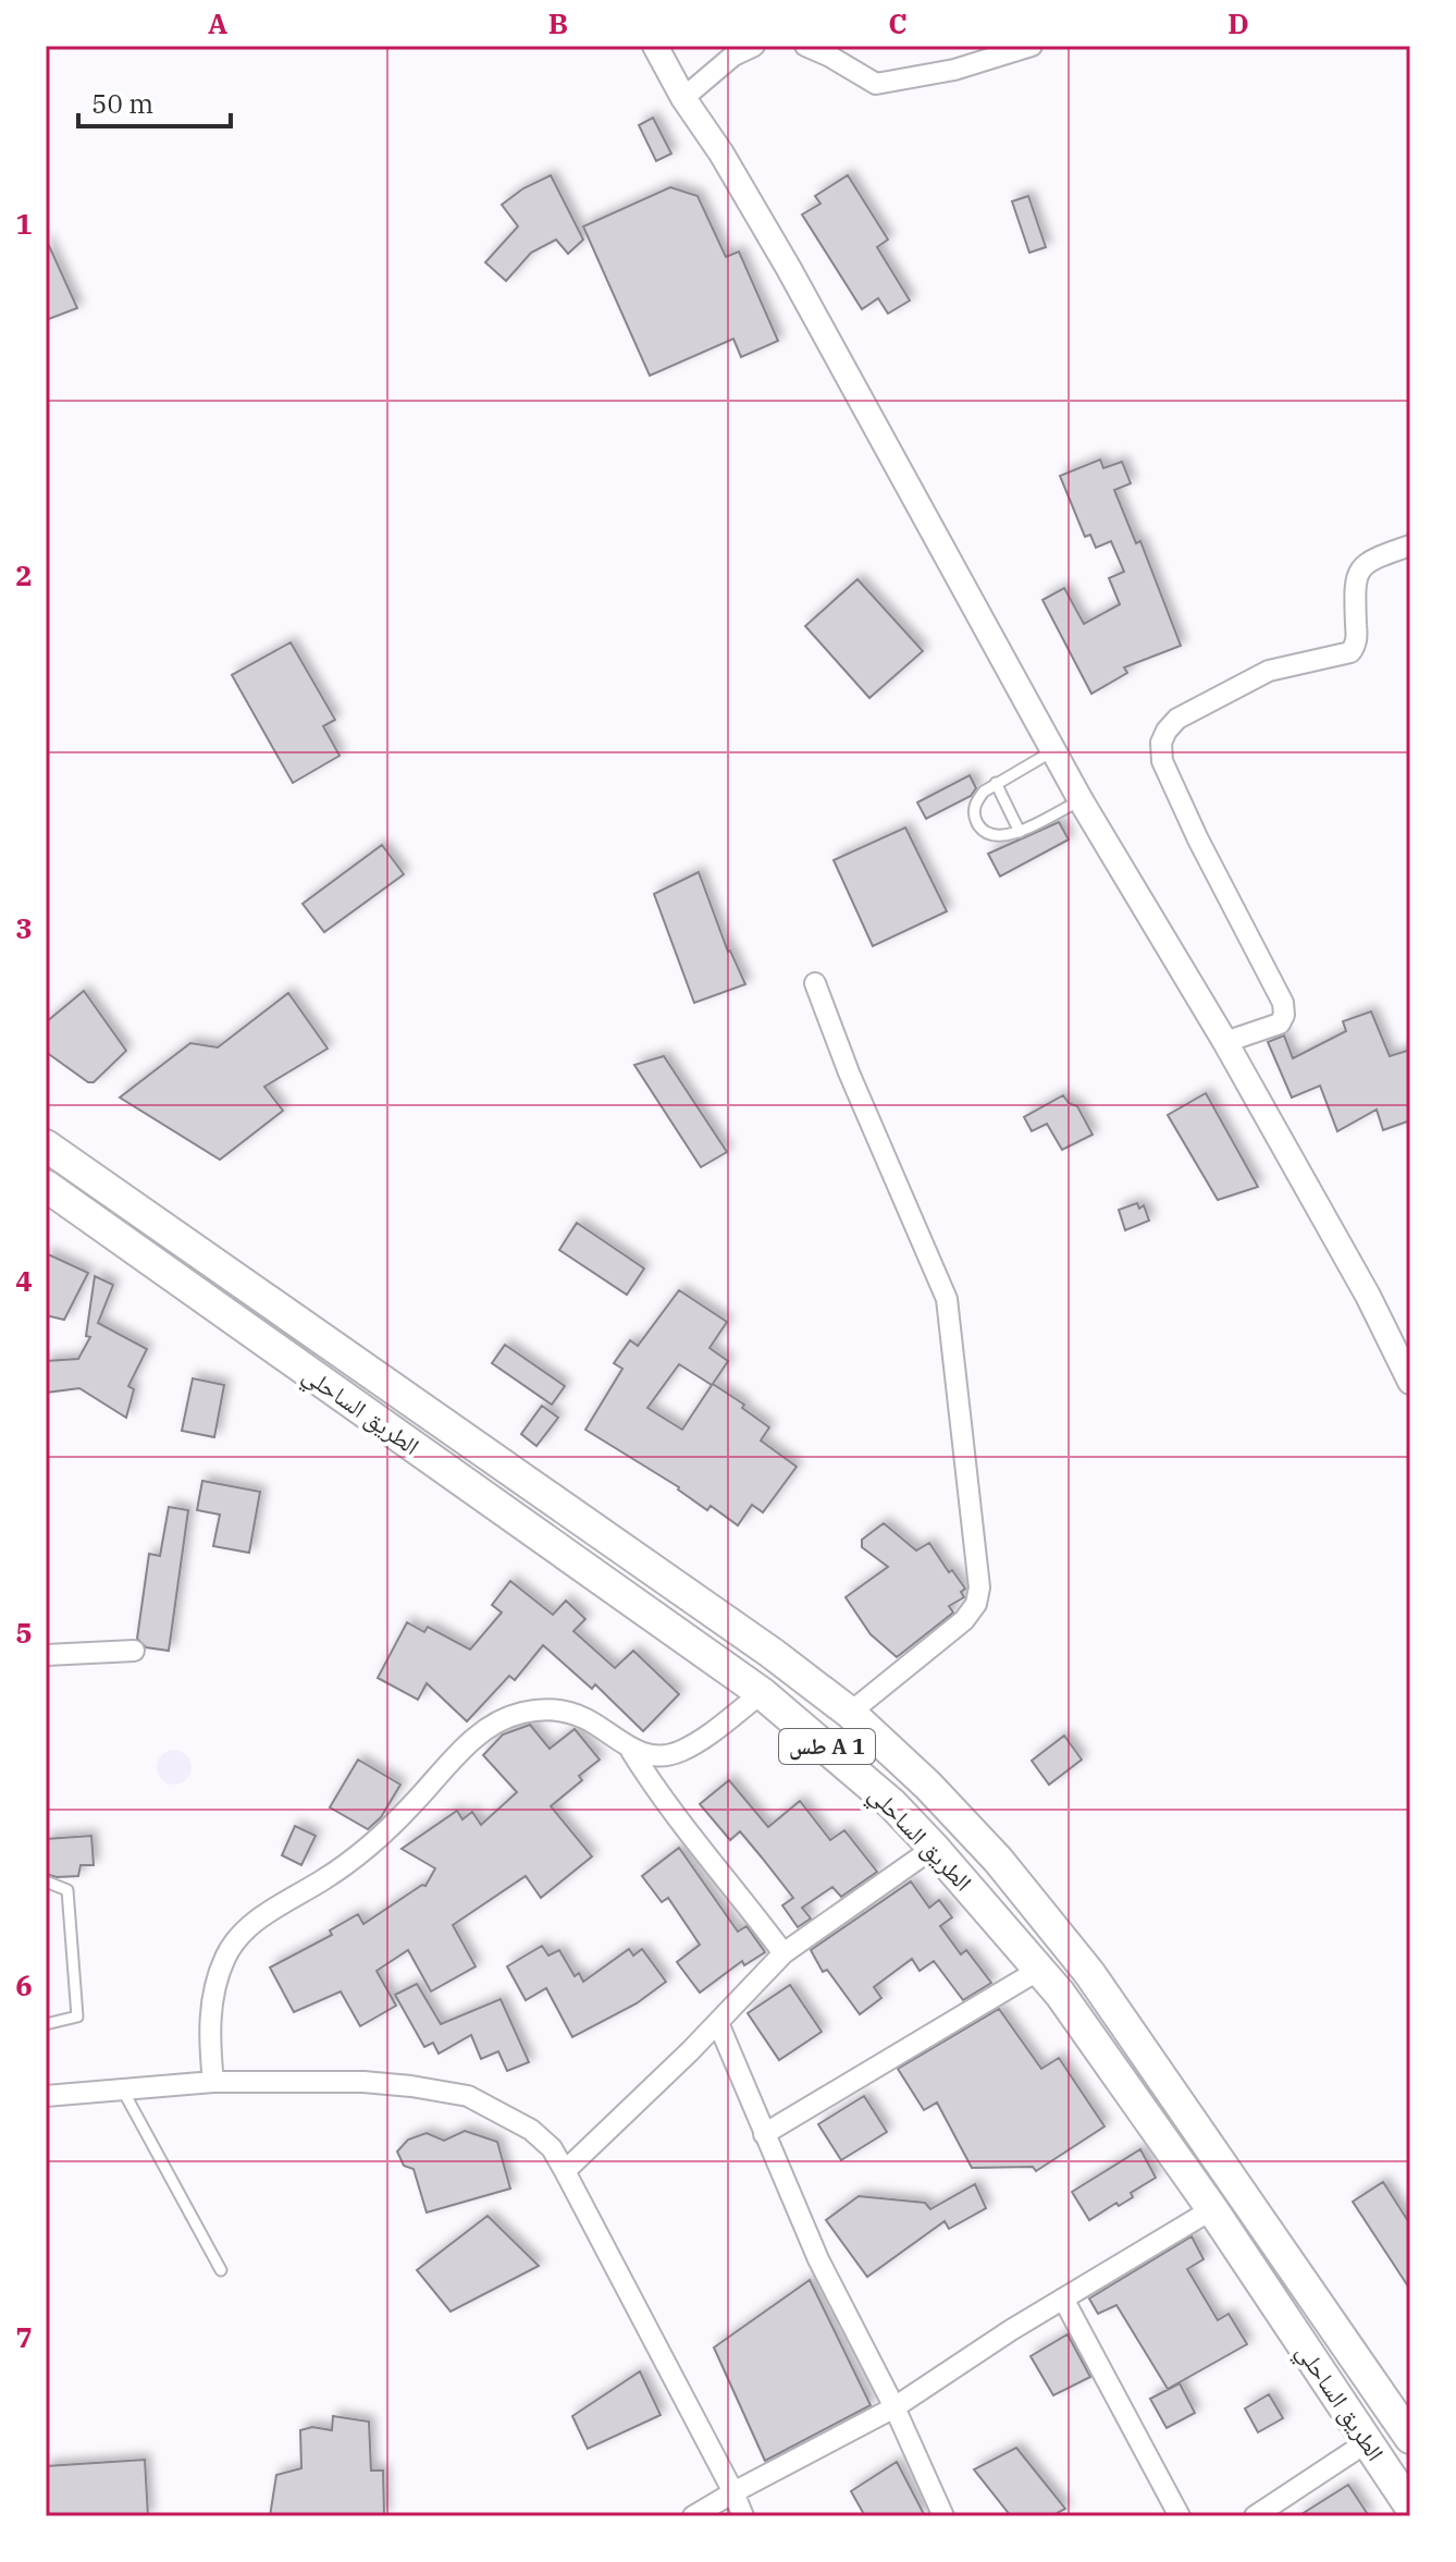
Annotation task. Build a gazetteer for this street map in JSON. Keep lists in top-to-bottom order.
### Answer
{
  "streets": {
    "highway": ["الطريق الساحلي", "طس A 1"]
  },
  "scale_bar": "50 m",
  "grid": {
    "columns": [
      "A",
      "B",
      "C",
      "D"
    ],
    "rows": [
      "1",
      "2",
      "3",
      "4",
      "5",
      "6",
      "7"
    ]
  }
}
